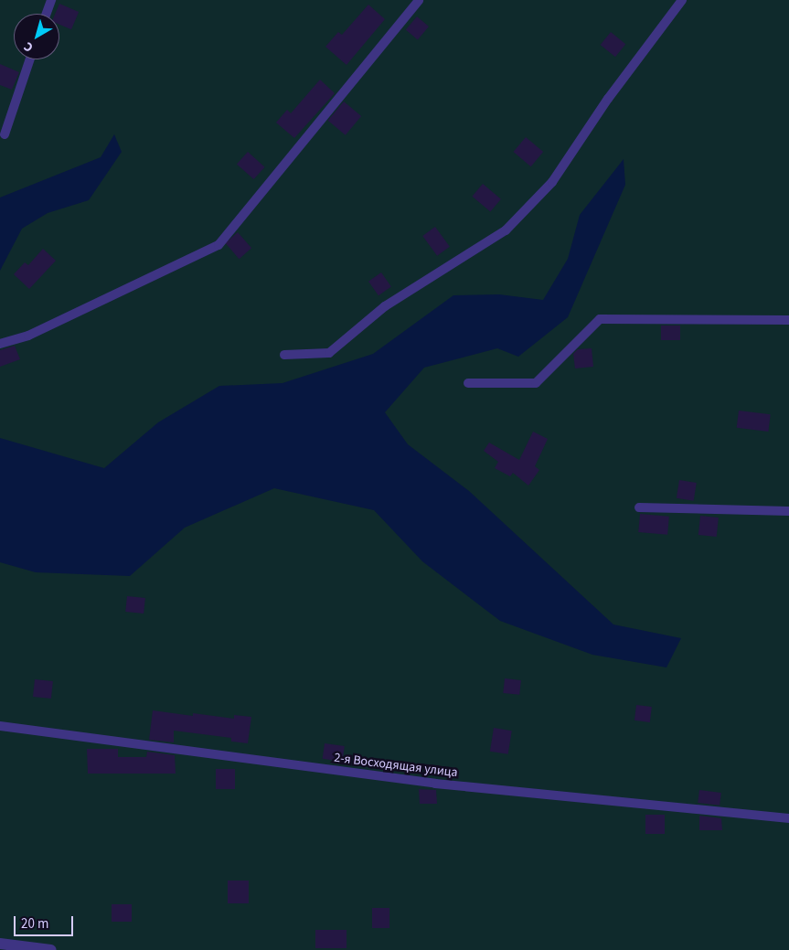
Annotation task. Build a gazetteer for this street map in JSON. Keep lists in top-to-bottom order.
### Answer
{
  "streets": {
    "lane": ["2-я Восходящая улица"]
  },
  "scale_bar": "20 m",
  "north": "bottom left"
}
